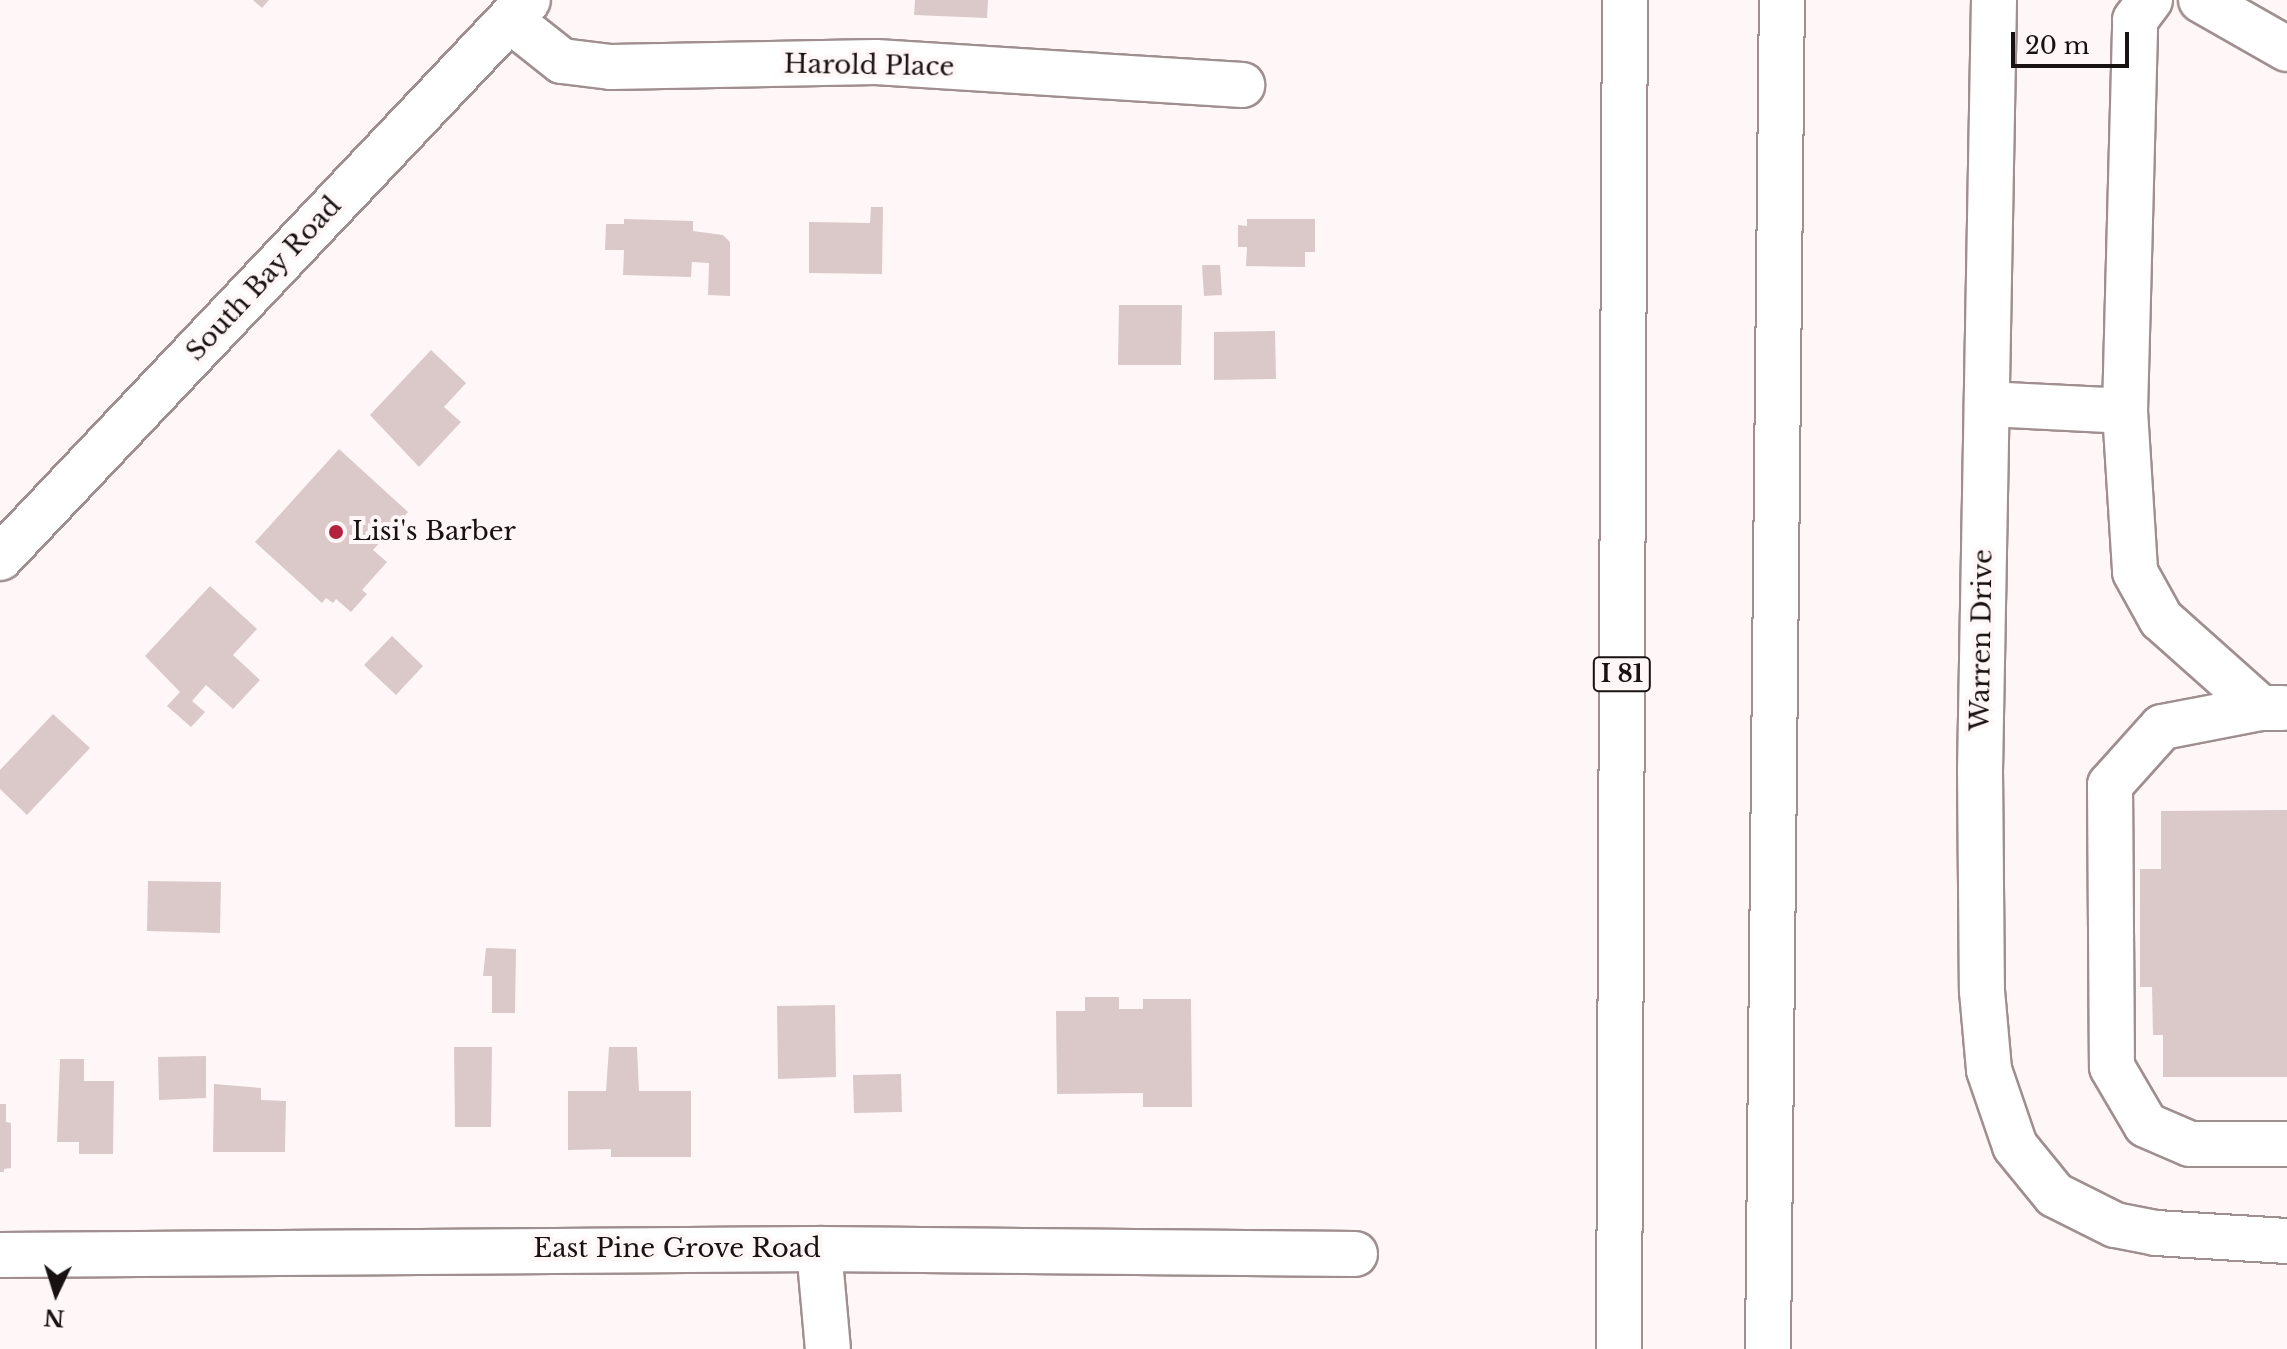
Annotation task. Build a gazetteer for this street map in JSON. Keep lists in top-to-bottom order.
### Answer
{
  "streets": {
    "main road": [
      "Harold Place",
      "South Bay Road",
      "Warren Drive",
      "I 81",
      "East Pine Grove Road"
    ]
  },
  "crossings": [
    ["Harold Place", "South Bay Road"]
  ],
  "places": ["Lisi's Barber"],
  "scale_bar": "20 m",
  "north": "bottom"
}
